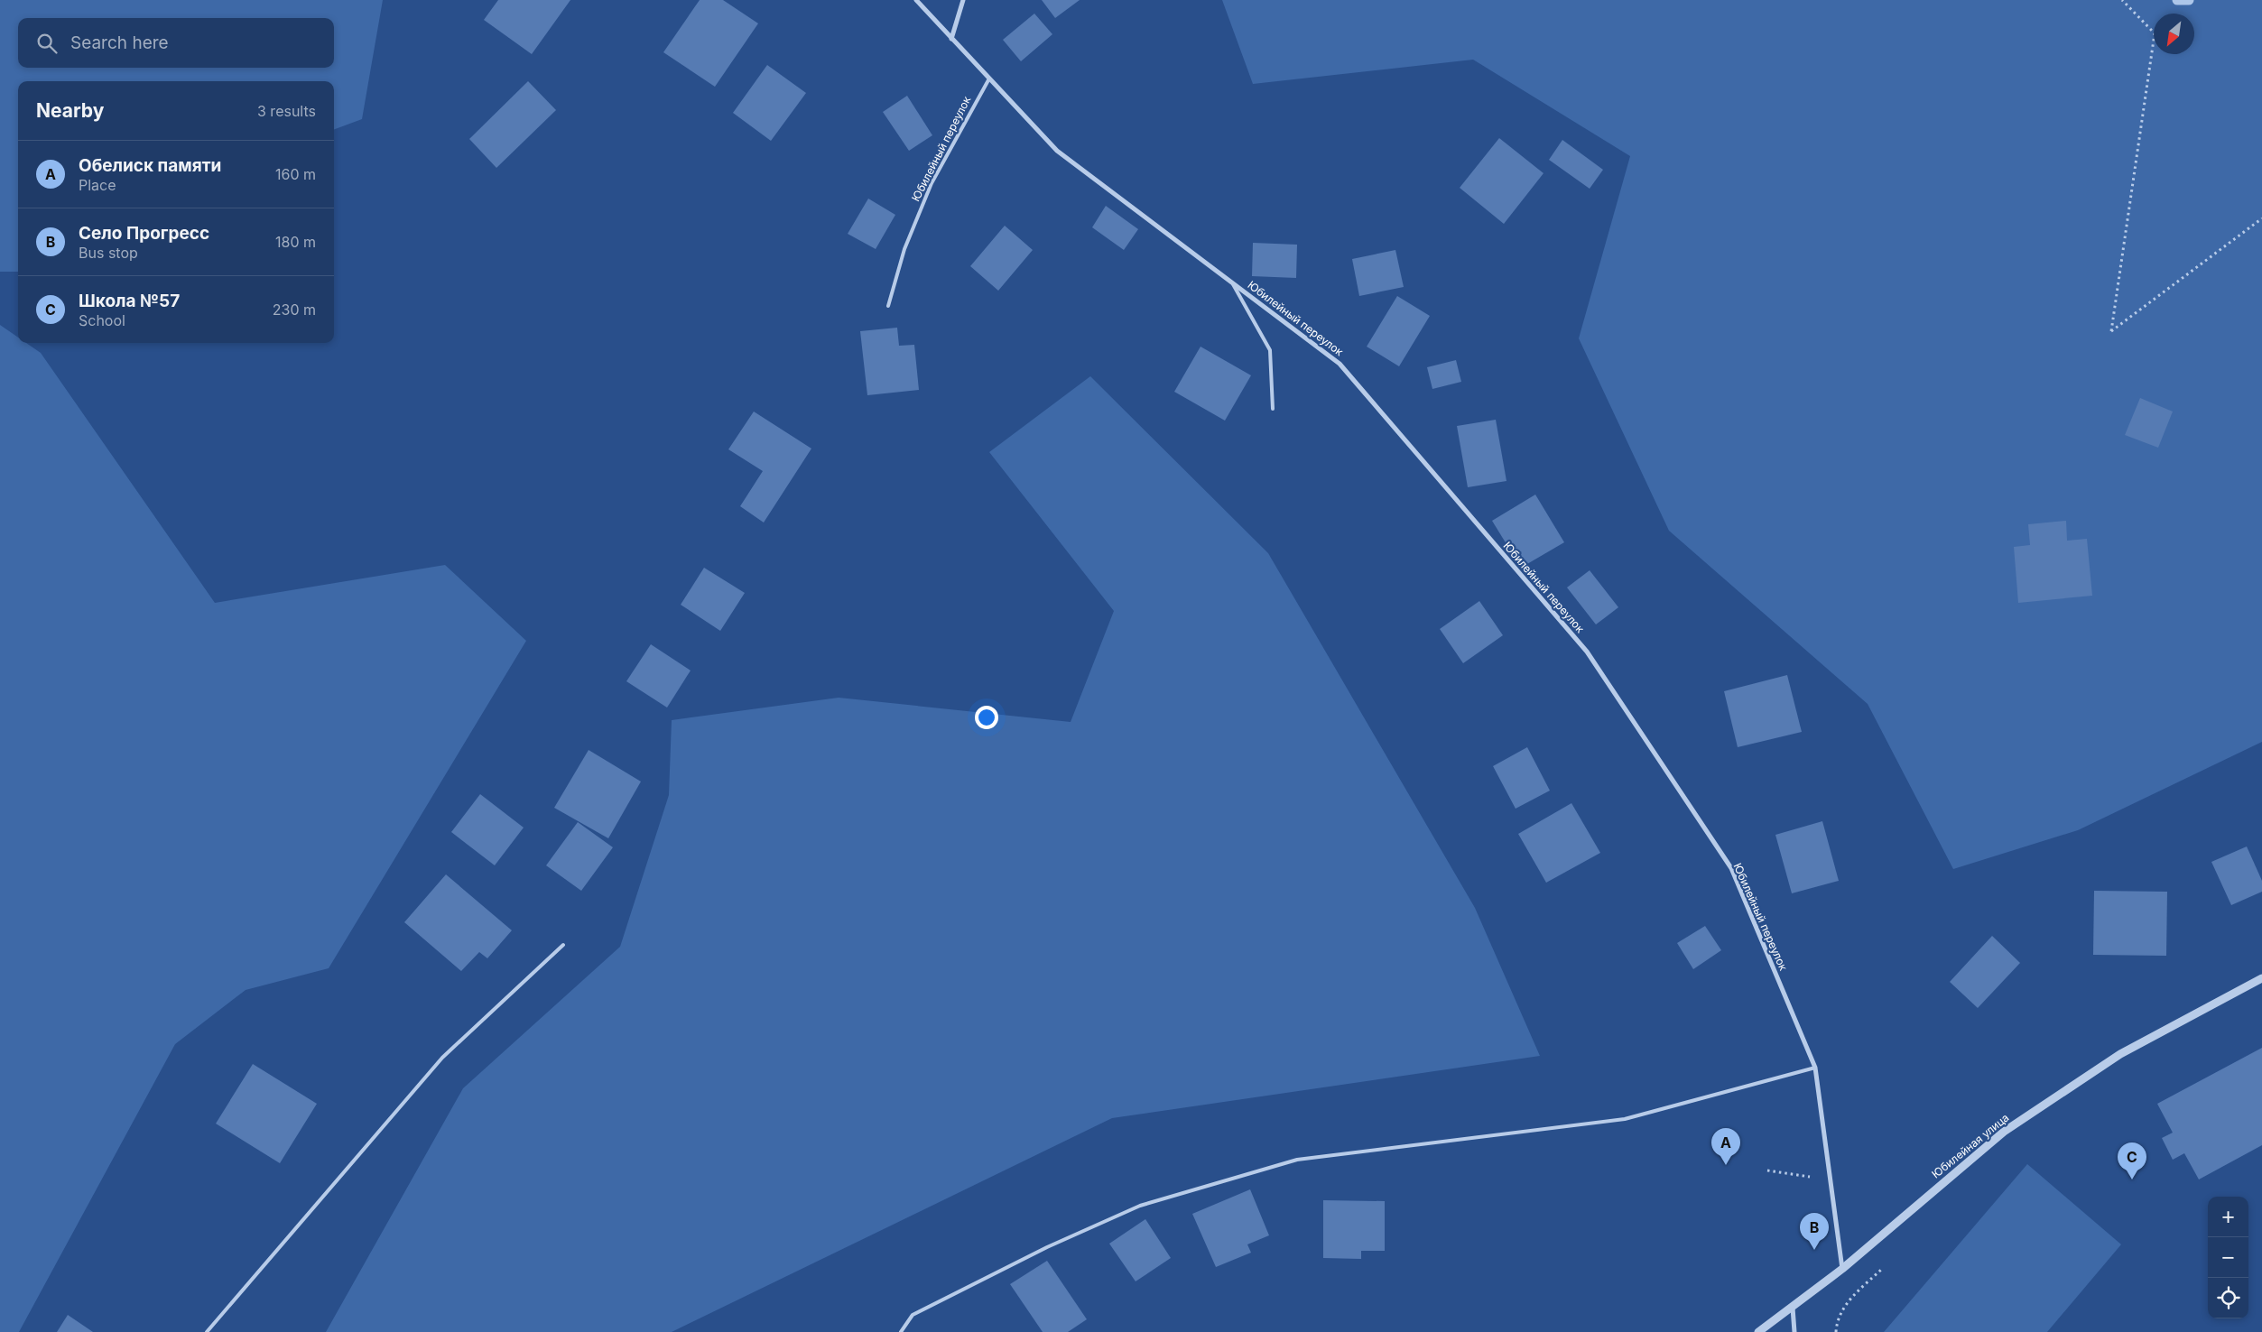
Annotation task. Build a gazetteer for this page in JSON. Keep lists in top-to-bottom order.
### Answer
{
  "streets": {
    "street": ["Юбилейный переулок", "Юбилейная улица"]
  },
  "crossings": [
    ["Юбилейный переулок", "Юбилейная улица"]
  ],
  "north": "bottom left",
  "page": {
    "search": "Search here",
    "heading": ["Nearby", "3 results"],
    "list": [
      {
        "mark": "A",
        "name": "Обелиск памяти",
        "note": "Place",
        "value": "160 m"
      },
      {
        "mark": "B",
        "name": "Село Прогресс",
        "note": "Bus stop",
        "value": "180 m"
      },
      {
        "mark": "C",
        "name": "Школа №57",
        "note": "School",
        "value": "230 m"
      }
    ],
    "pins": ["A", "C", "B"],
    "map_buttons": ["+", "−"]
  }
}
